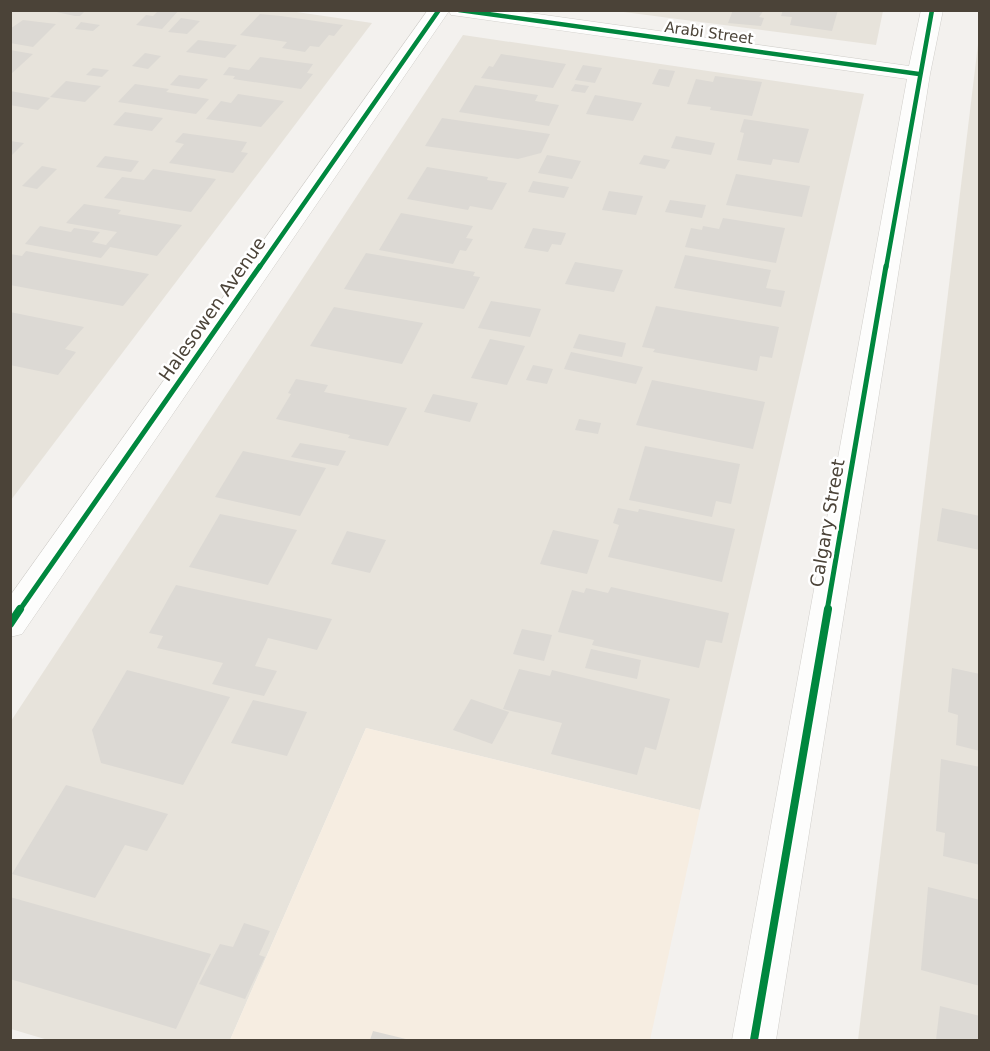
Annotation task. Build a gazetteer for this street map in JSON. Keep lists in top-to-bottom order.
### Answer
{
  "streets": {
    "street": ["Arabi Street", "Halesowen Avenue", "Calgary Street"]
  },
  "crossings": [
    ["Arabi Street", "Calgary Street"]
  ]
}
